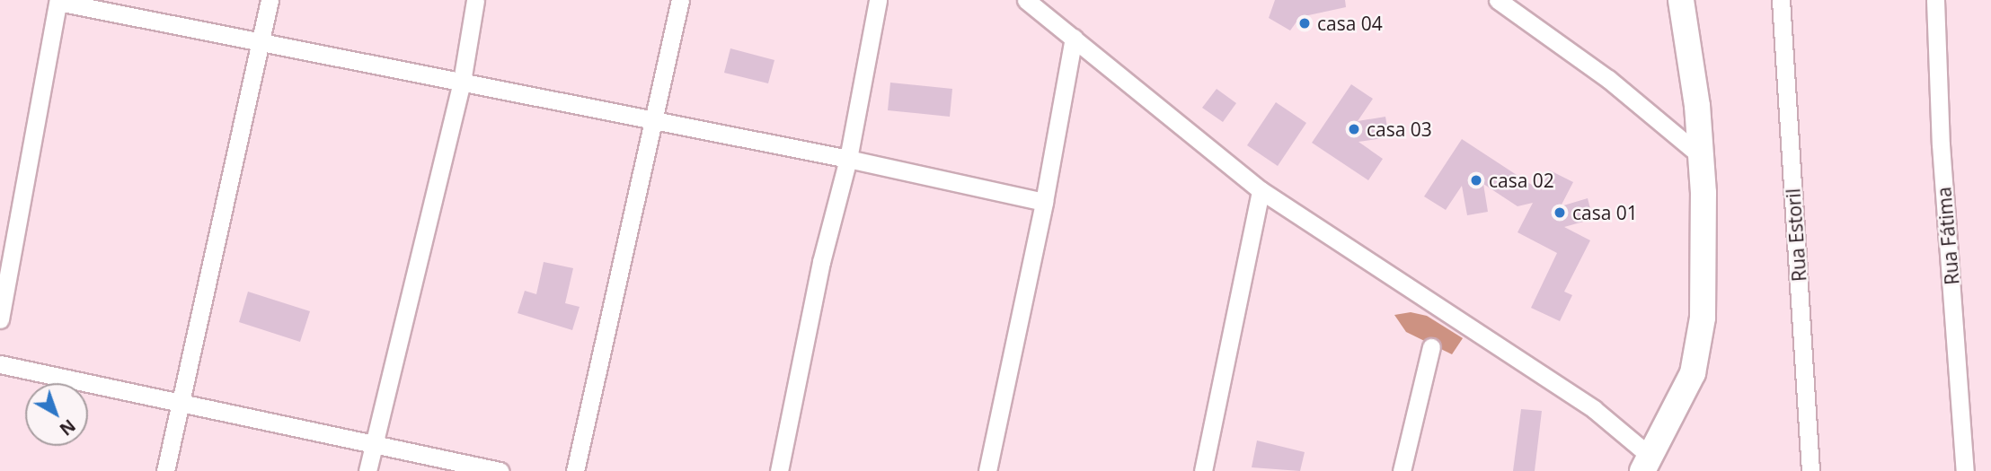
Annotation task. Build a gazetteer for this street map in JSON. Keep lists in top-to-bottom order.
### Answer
{
  "streets": {
    "street": ["Rua Estoril", "Rua Fátima"]
  },
  "places": [
    "casa 04",
    "casa 03",
    "casa 02",
    "casa 01"
  ],
  "north": "bottom right"
}
